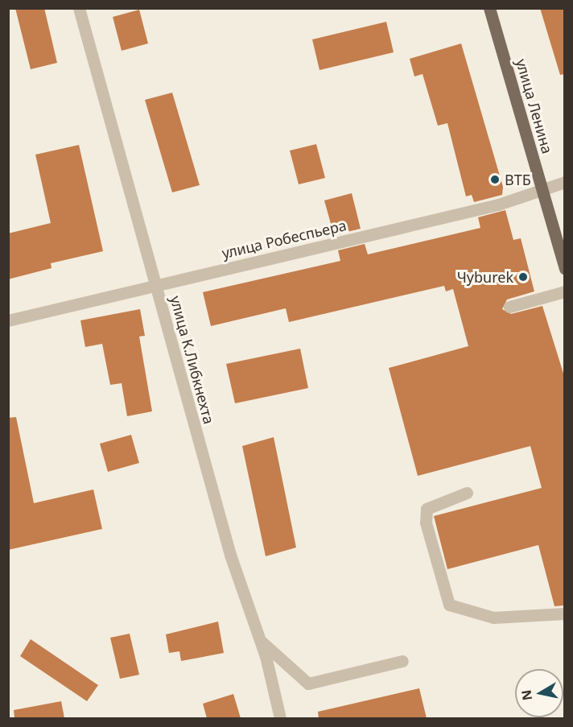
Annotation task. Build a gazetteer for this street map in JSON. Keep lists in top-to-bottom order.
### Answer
{
  "streets": {
    "main road": ["улица Ленина"],
    "street": ["улица Робеспьера", "улица К.Либкнехта"]
  },
  "crossings": [
    ["улица Ленина", "улица Робеспьера"],
    ["улица Робеспьера", "улица К.Либкнехта"]
  ],
  "places": ["ВТБ", "Чуburek"],
  "north": "left"
}
